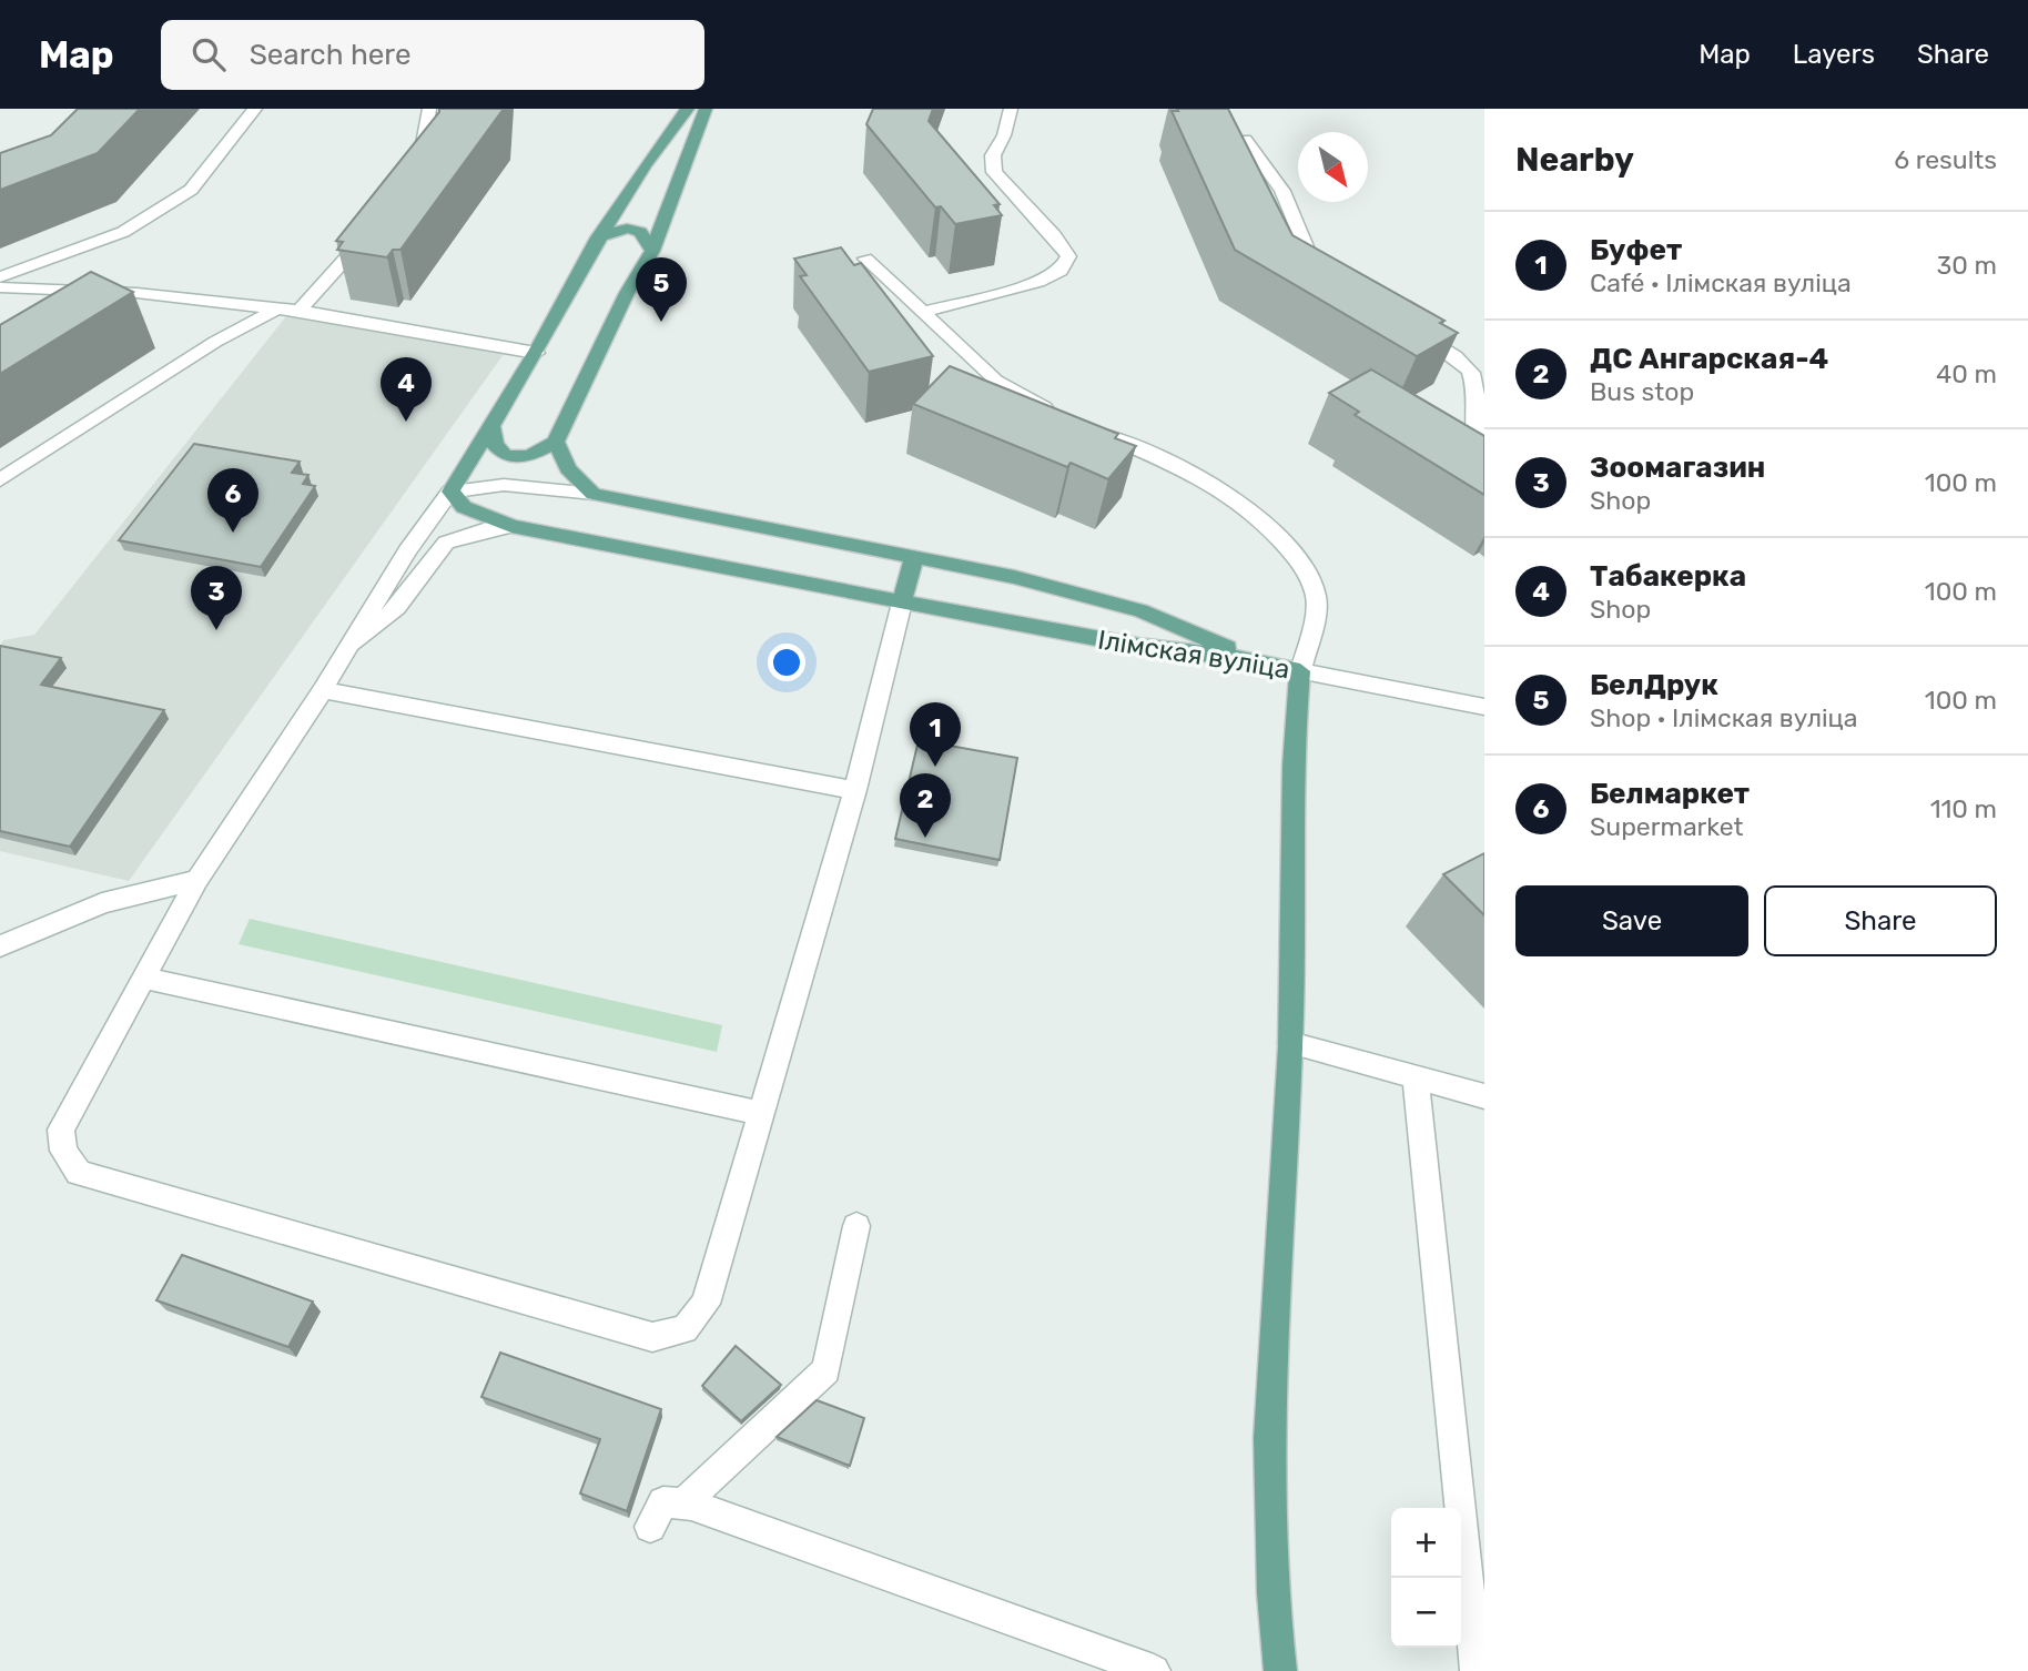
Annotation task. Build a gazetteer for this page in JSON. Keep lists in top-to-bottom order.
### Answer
{
  "streets": {
    "main road": ["Ілімская вуліца"]
  },
  "north": "bottom right",
  "page": {
    "header": "Map",
    "search": "Search here",
    "nav": ["Map", "Layers", "Share"],
    "heading": ["Nearby", "6 results"],
    "list": [
      {
        "mark": "1",
        "name": "Буфет",
        "note": "Café · Ілімская вуліца",
        "value": "30 m"
      },
      {
        "mark": "2",
        "name": "ДС Ангарская-4",
        "note": "Bus stop",
        "value": "40 m"
      },
      {
        "mark": "3",
        "name": "Зоомагазин",
        "note": "Shop",
        "value": "100 m"
      },
      {
        "mark": "4",
        "name": "Табакерка",
        "note": "Shop",
        "value": "100 m"
      },
      {
        "mark": "5",
        "name": "БелДрук",
        "note": "Shop · Ілімская вуліца",
        "value": "100 m"
      },
      {
        "mark": "6",
        "name": "Белмаркет",
        "note": "Supermarket",
        "value": "110 m"
      }
    ],
    "pins": [
      "5",
      "4",
      "6",
      "3",
      "1",
      "2"
    ],
    "buttons": ["Save", "Share"],
    "map_buttons": ["+", "−"]
  }
}
